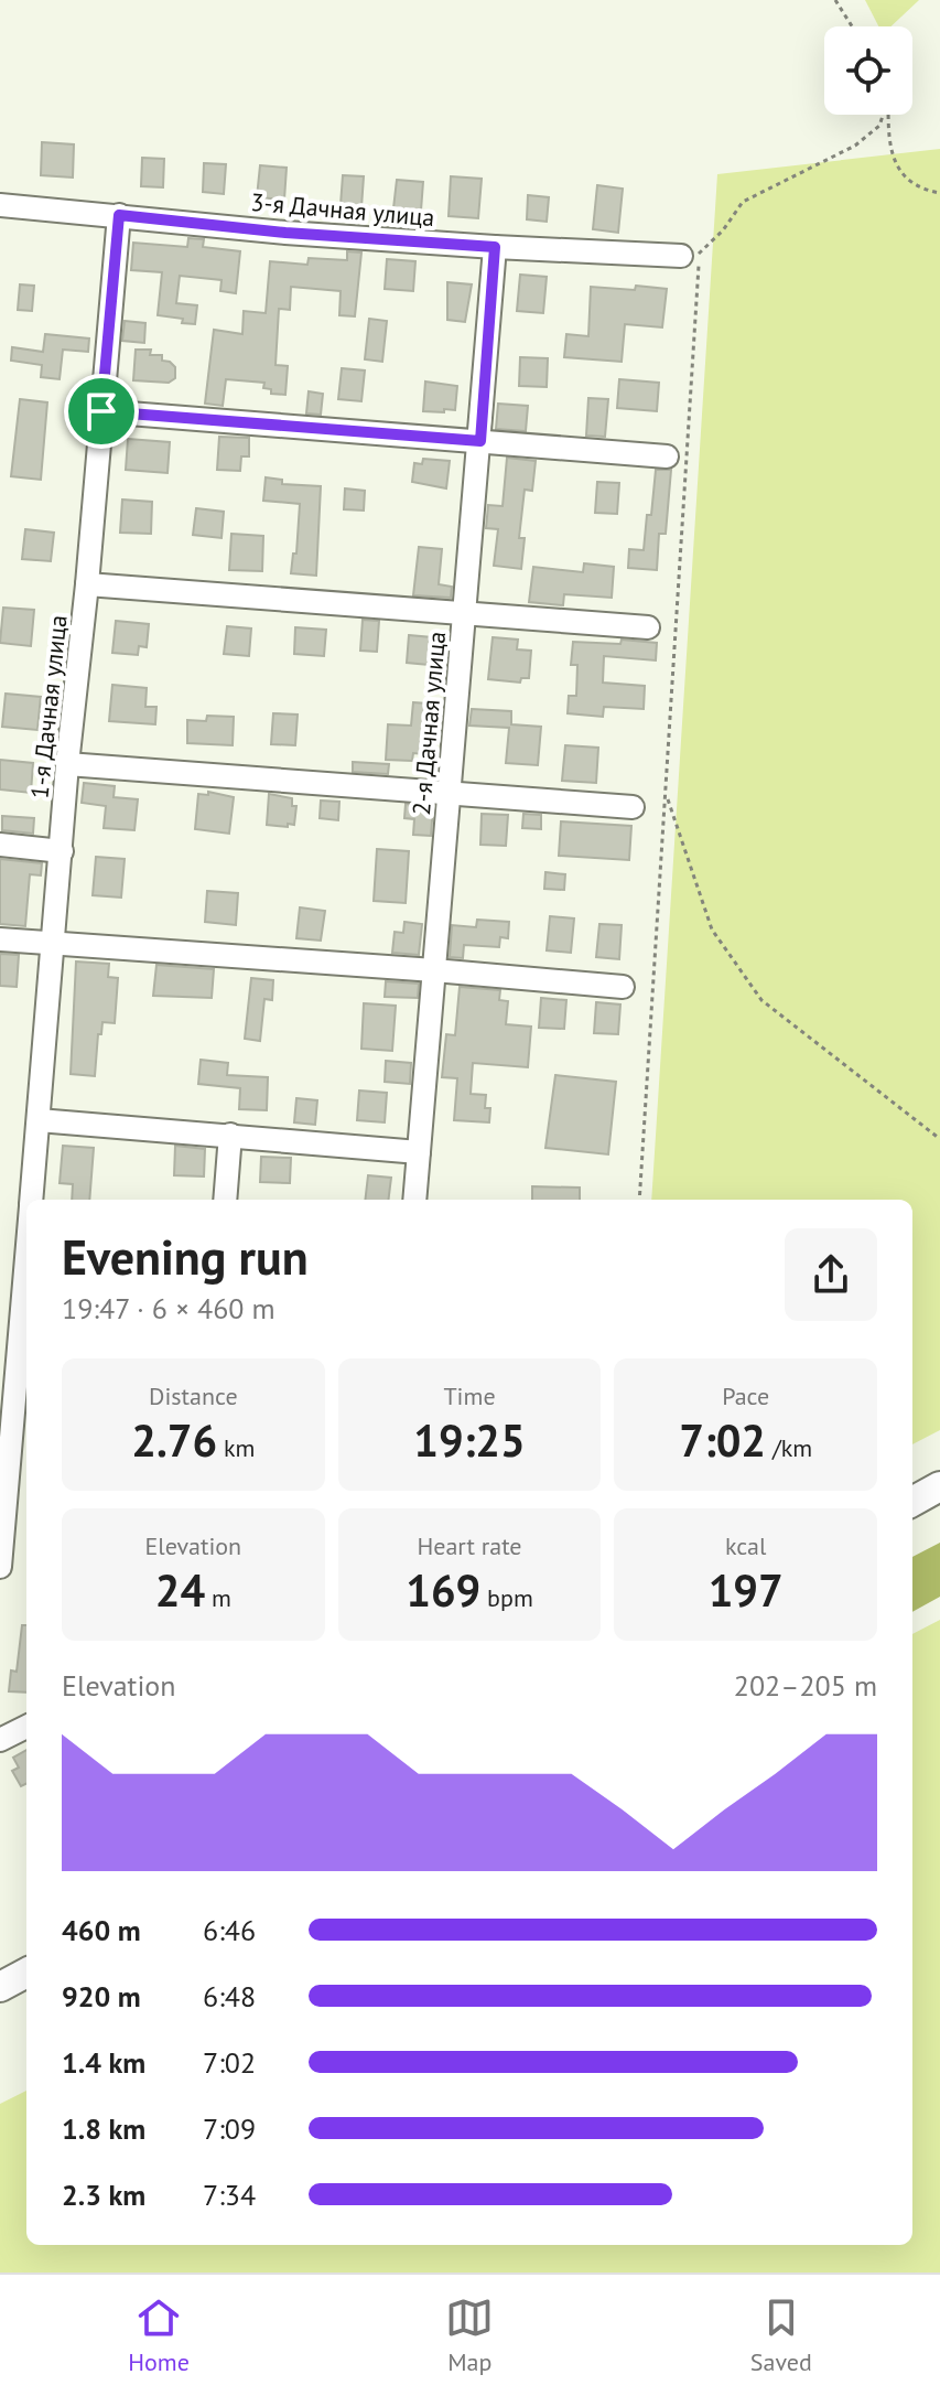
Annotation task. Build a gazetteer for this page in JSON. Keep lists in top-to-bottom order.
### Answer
{
  "streets": {
    "street": ["3-я Дачная улица", "1-я Дачная улица", "2-я Дачная улица"]
  },
  "crossings": [
    ["3-я Дачная улица", "1-я Дачная улица"],
    ["3-я Дачная улица", "2-я Дачная улица"]
  ],
  "page": {
    "heading": ["Evening run", "19:47 · 6 × 460 m"],
    "stats": [
      ["Distance", "2.76 km"],
      ["Time", "19:25"],
      ["Pace", "7:02 /km"],
      ["Elevation", "24 m"],
      ["Heart rate", "169 bpm"],
      ["kcal", "197"]
    ],
    "chart": ["Elevation", "202–205 m"],
    "list": [
      {
        "name": "460 m",
        "note": "6:46"
      },
      {
        "name": "920 m",
        "note": "6:48"
      },
      {
        "name": "1.4 km",
        "note": "7:02"
      },
      {
        "name": "1.8 km",
        "note": "7:09"
      },
      {
        "name": "2.3 km",
        "note": "7:34"
      }
    ],
    "tabs": ["Home", "Map", "Saved"]
  }
}
